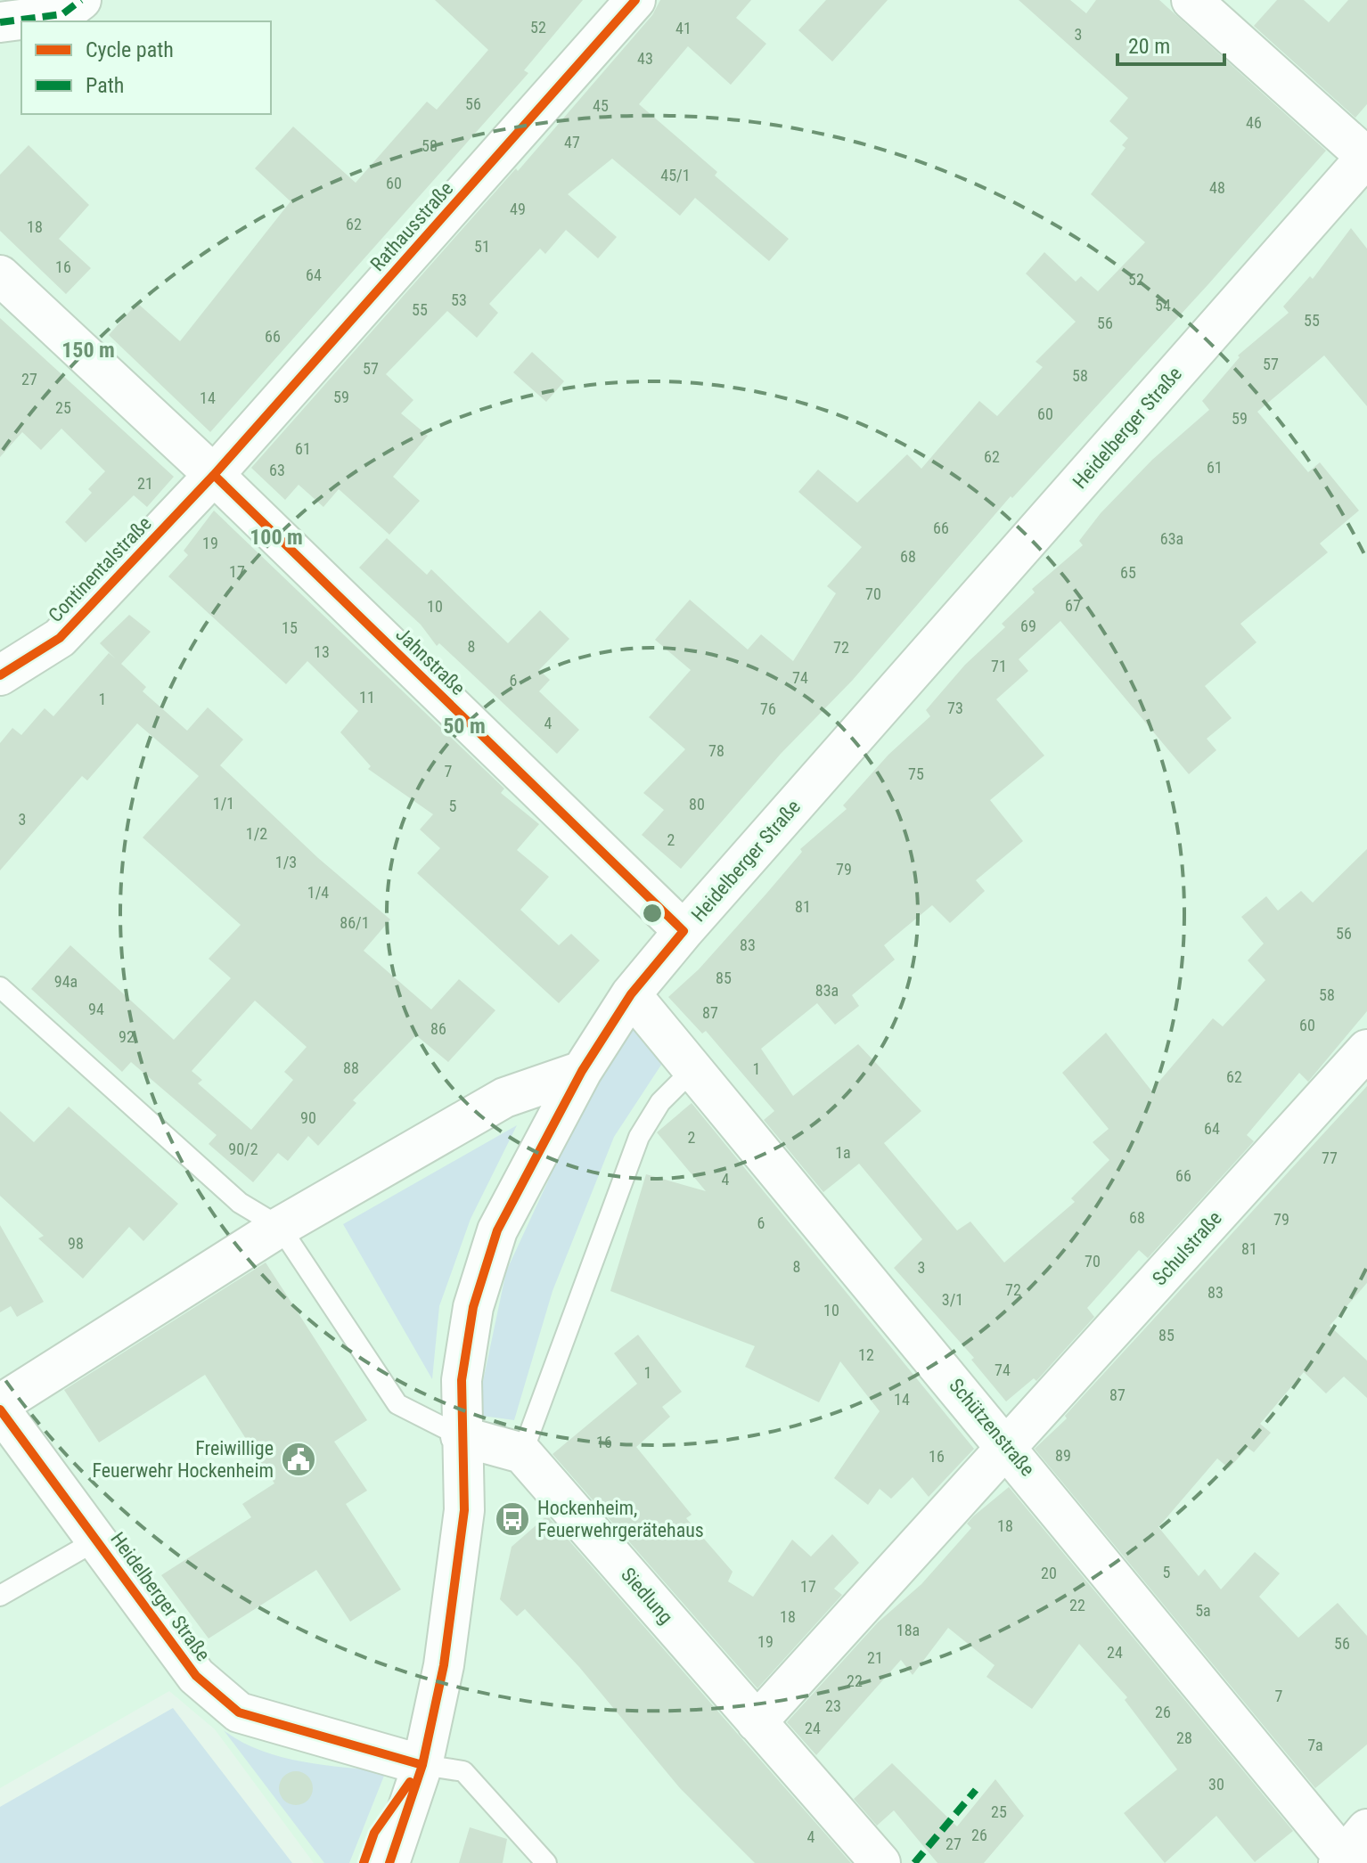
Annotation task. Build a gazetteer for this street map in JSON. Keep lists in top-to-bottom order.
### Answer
{
  "streets": {
    "street": [
      "Rathausstraße",
      "Heidelberger Straße",
      "Continentalstraße",
      "Jahnstraße",
      "Schulstraße",
      "Schützenstraße",
      "Siedlung"
    ]
  },
  "crossings": [
    ["Rathausstraße", "Continentalstraße"],
    ["Rathausstraße", "Jahnstraße"],
    ["Heidelberger Straße", "Jahnstraße"],
    ["Heidelberger Straße", "Schützenstraße"],
    ["Continentalstraße", "Jahnstraße"],
    ["Schulstraße", "Schützenstraße"]
  ],
  "places": {
    "public building": ["Freiwillige Feuerwehr Hockenheim"],
    "bus stop": ["Hockenheim, Feuerwehrgerätehaus"]
  },
  "house_numbers": [
    "52",
    "41",
    "3",
    "43",
    "56",
    "45",
    "46",
    "47",
    "58",
    "45/1",
    "60",
    "48",
    "49",
    "62",
    "18",
    "51",
    "16",
    "64",
    "52",
    "53",
    "54",
    "55",
    "55",
    "56",
    "66",
    "57",
    "57",
    "58",
    "27",
    "59",
    "14",
    "25",
    "60",
    "59",
    "61",
    "62",
    "61",
    "63",
    "21",
    "66",
    "63a",
    "19",
    "68",
    "17",
    "65",
    "70",
    "67",
    "10",
    "69",
    "15",
    "8",
    "72",
    "13",
    "71",
    "74",
    "6",
    "11",
    "1",
    "73",
    "76",
    "4",
    "78",
    "7",
    "75",
    "1/1",
    "80",
    "5",
    "3",
    "1/2",
    "2",
    "1/3",
    "79",
    "1/4",
    "81",
    "86/1",
    "56",
    "83",
    "85",
    "94a",
    "83a",
    "58",
    "94",
    "87",
    "60",
    "86",
    "92",
    "88",
    "1",
    "62",
    "90",
    "64",
    "2",
    "90/2",
    "1a",
    "77",
    "66",
    "4",
    "68",
    "79",
    "6",
    "98",
    "81",
    "70",
    "8",
    "3",
    "72",
    "83",
    "3/1",
    "10",
    "85",
    "12",
    "74",
    "1",
    "87",
    "14",
    "16",
    "89",
    "16",
    "18",
    "5",
    "20",
    "17",
    "22",
    "5a",
    "18",
    "18a",
    "19",
    "56",
    "24",
    "21",
    "22",
    "7",
    "23",
    "26",
    "24",
    "28",
    "7a",
    "30",
    "25",
    "26",
    "4",
    "27"
  ],
  "legend": ["Cycle path", "Path"],
  "scale_bar": "20 m",
  "rings": ["150 m", "100 m", "50 m"]
}
